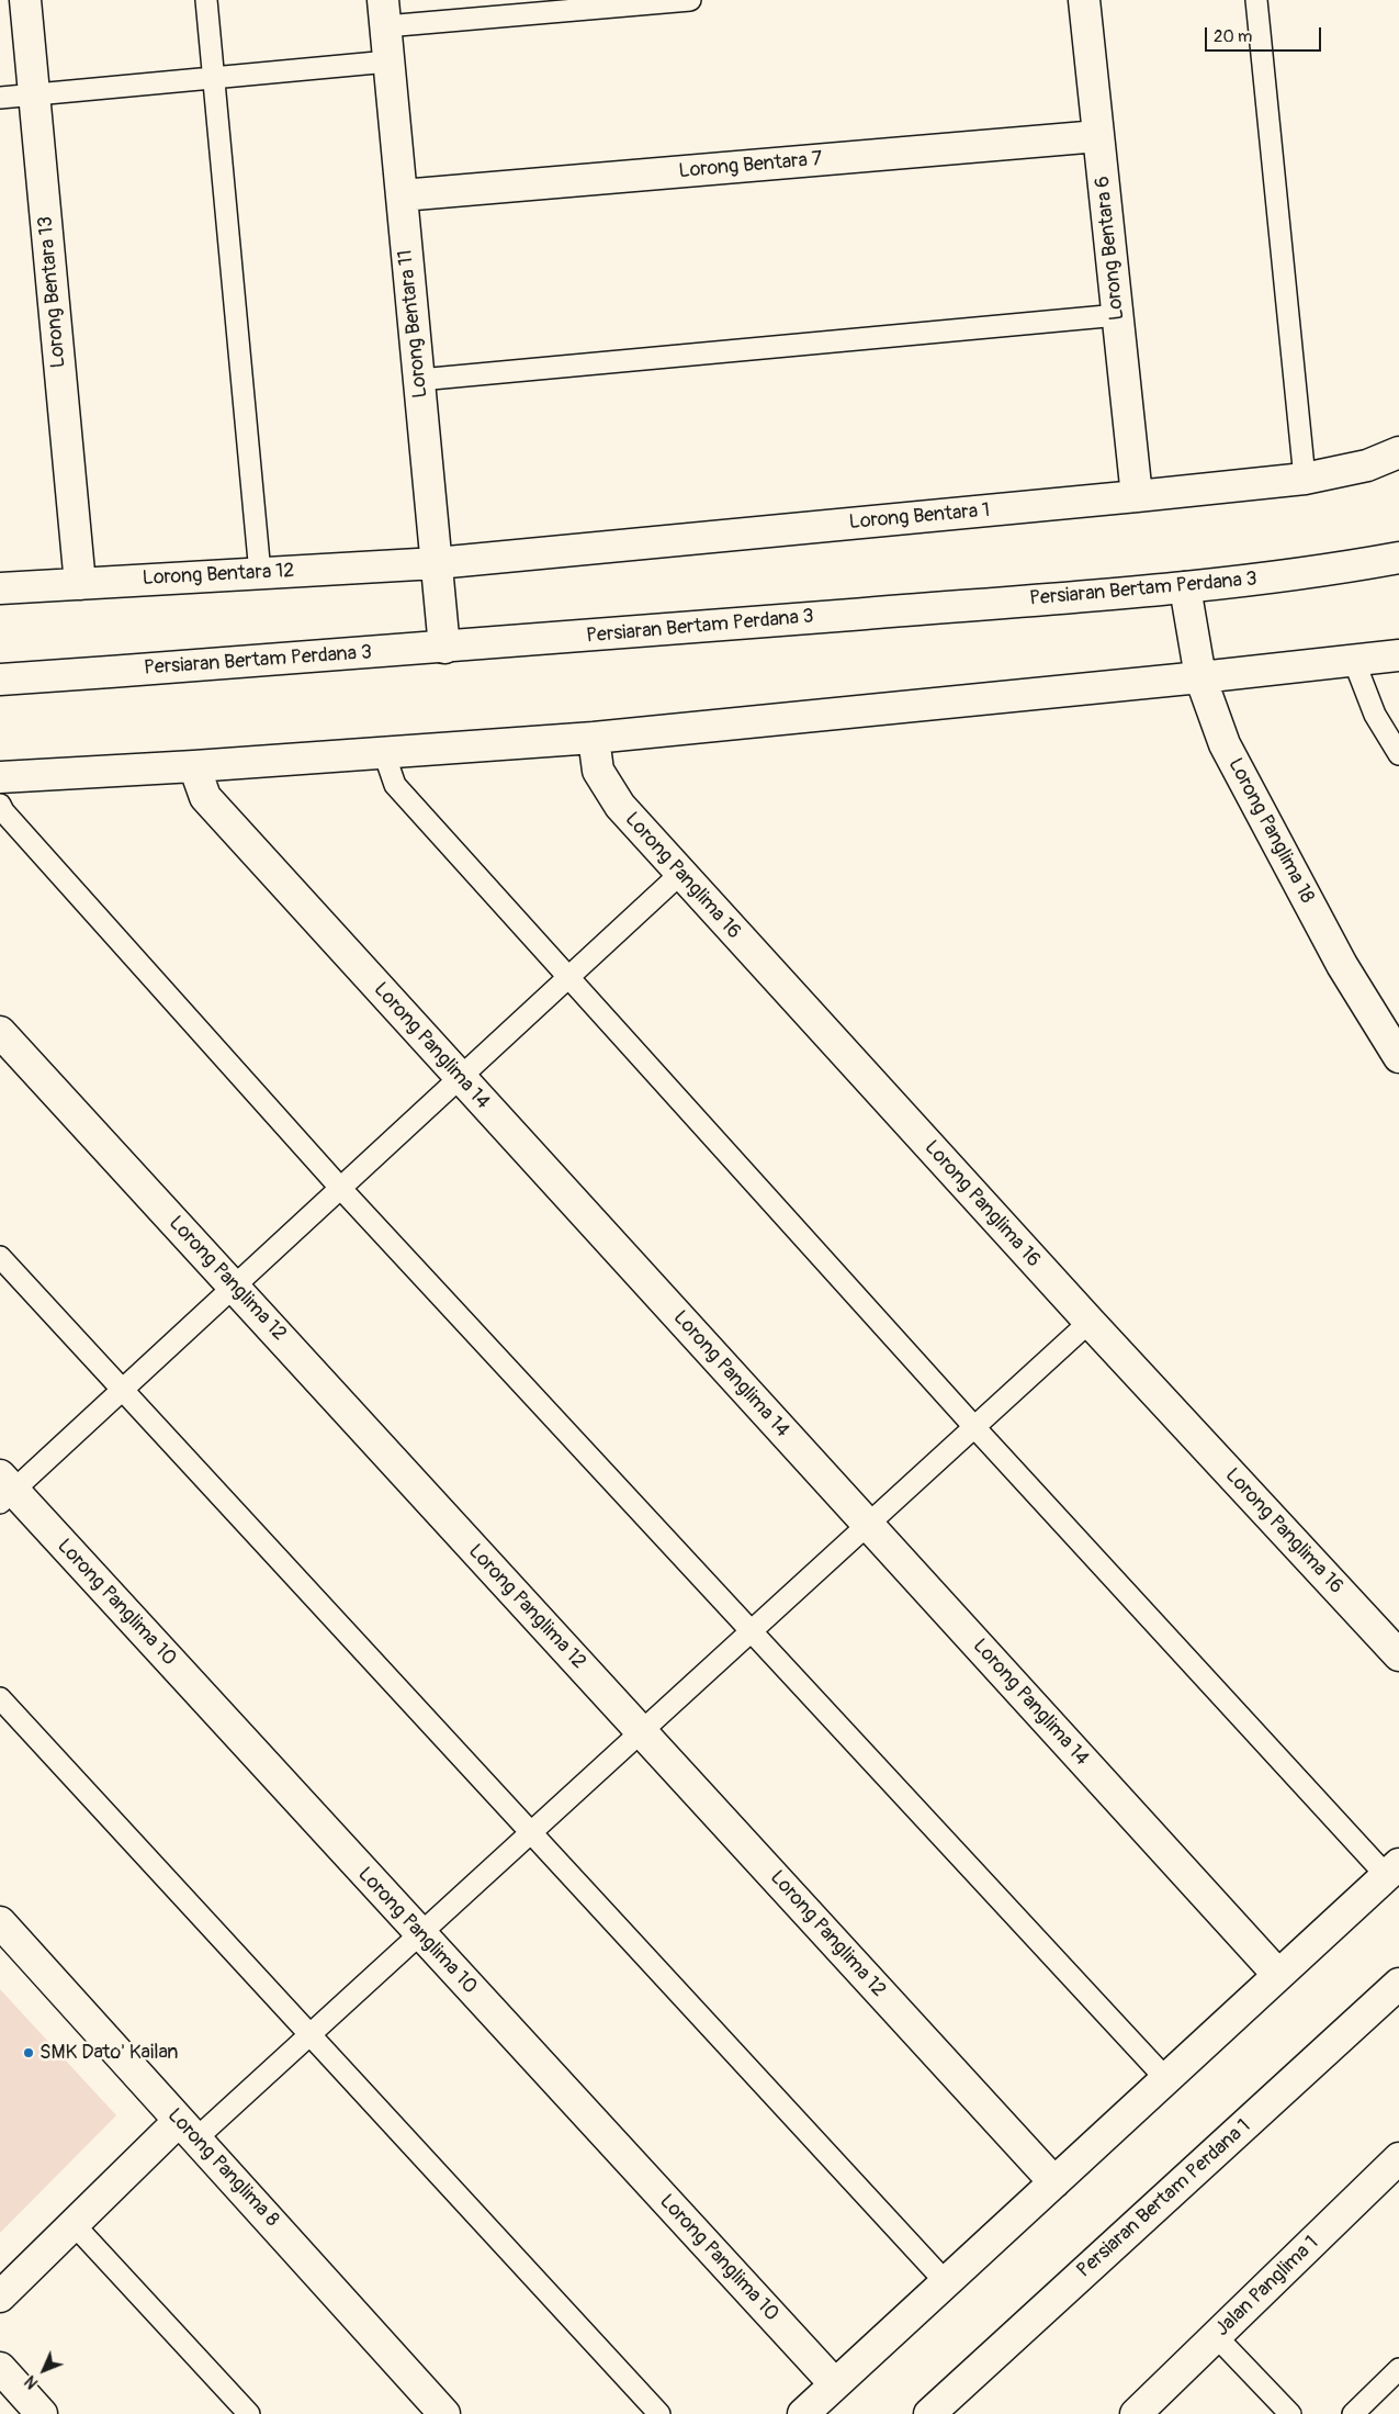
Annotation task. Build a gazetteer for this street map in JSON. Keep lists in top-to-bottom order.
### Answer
{
  "streets": {
    "street": [
      "Lorong Bentara 7",
      "Lorong Bentara 6",
      "Lorong Bentara 13",
      "Lorong Bentara 11",
      "Lorong Bentara 1",
      "Lorong Bentara 12",
      "Persiaran Bertam Perdana 3",
      "Lorong Panglima 18",
      "Lorong Panglima 16",
      "Lorong Panglima 14",
      "Lorong Panglima 12",
      "Lorong Panglima 10",
      "Lorong Panglima 8",
      "Persiaran Bertam Perdana 1",
      "Jalan Panglima 1"
    ]
  },
  "crossings": [
    ["Lorong Bentara 7", "Lorong Bentara 6"],
    ["Lorong Bentara 7", "Lorong Bentara 11"],
    ["Lorong Bentara 6", "Lorong Bentara 1"],
    ["Lorong Bentara 13", "Lorong Bentara 12"],
    ["Lorong Bentara 11", "Lorong Bentara 1"],
    ["Lorong Bentara 11", "Lorong Bentara 12"],
    ["Lorong Bentara 11", "Persiaran Bertam Perdana 3"],
    ["Lorong Bentara 1", "Lorong Bentara 12"],
    ["Persiaran Bertam Perdana 3", "Lorong Panglima 18"]
  ],
  "places": ["SMK Dato' Kailan"],
  "scale_bar": "20 m",
  "north": "bottom left"
}
